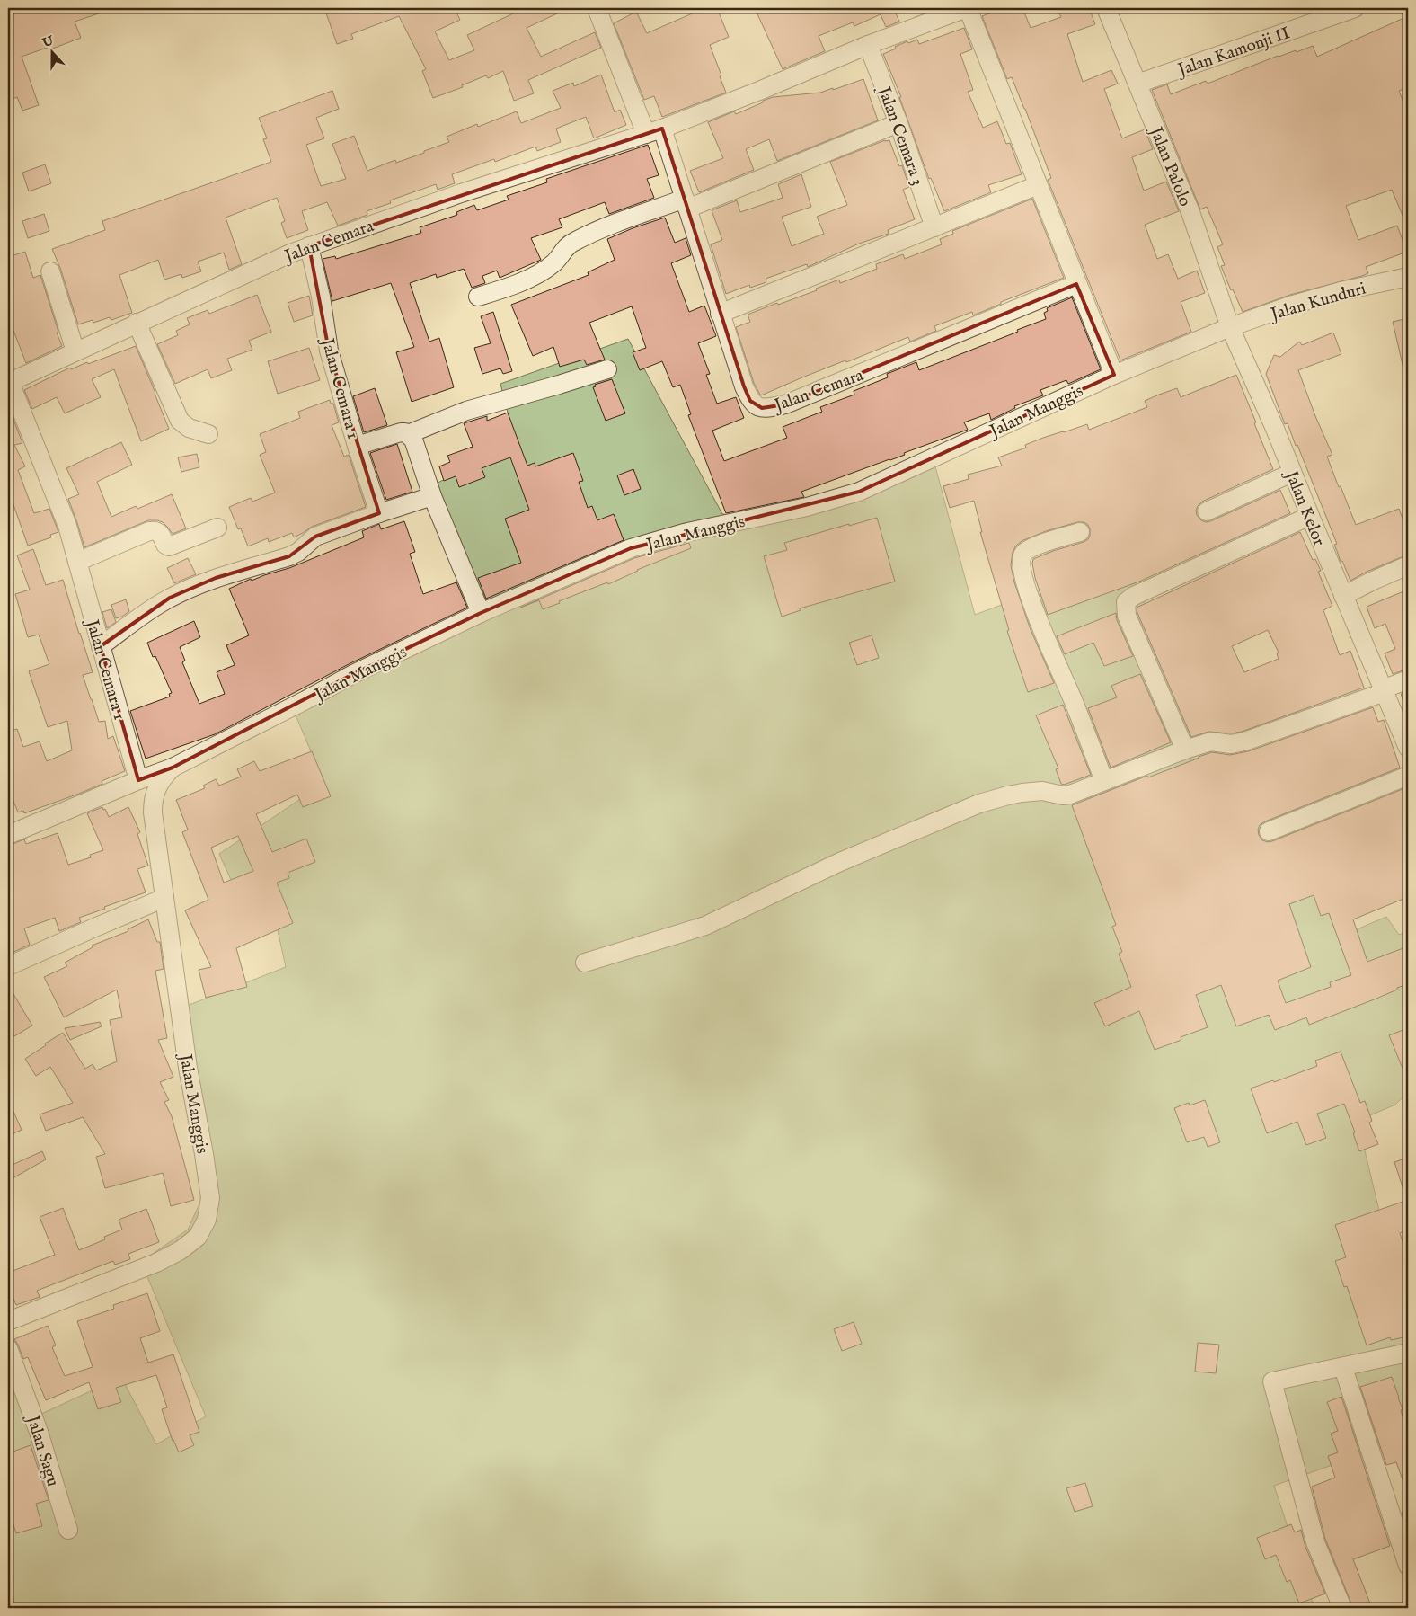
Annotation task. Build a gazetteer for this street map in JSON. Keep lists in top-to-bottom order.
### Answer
{
  "streets": {
    "street": [
      "Jalan Kamonji II",
      "Jalan Cemara 3",
      "Jalan Palolo",
      "Jalan Cemara",
      "Jalan Kunduri",
      "Jalan Cemara 1",
      "Jalan Manggis",
      "Jalan Kelor",
      "Jalan Sagu"
    ]
  },
  "crossings": [
    ["Jalan Kamonji II", "Jalan Palolo"],
    ["Jalan Cemara 3", "Jalan Cemara"],
    ["Jalan Palolo", "Jalan Kunduri"],
    ["Jalan Palolo", "Jalan Manggis"],
    ["Jalan Palolo", "Jalan Kelor"],
    ["Jalan Cemara", "Jalan Cemara 1"],
    ["Jalan Kunduri", "Jalan Manggis"],
    ["Jalan Kunduri", "Jalan Kelor"],
    ["Jalan Cemara 1", "Jalan Manggis"],
    ["Jalan Manggis", "Jalan Kelor"]
  ],
  "north": "top"
}
